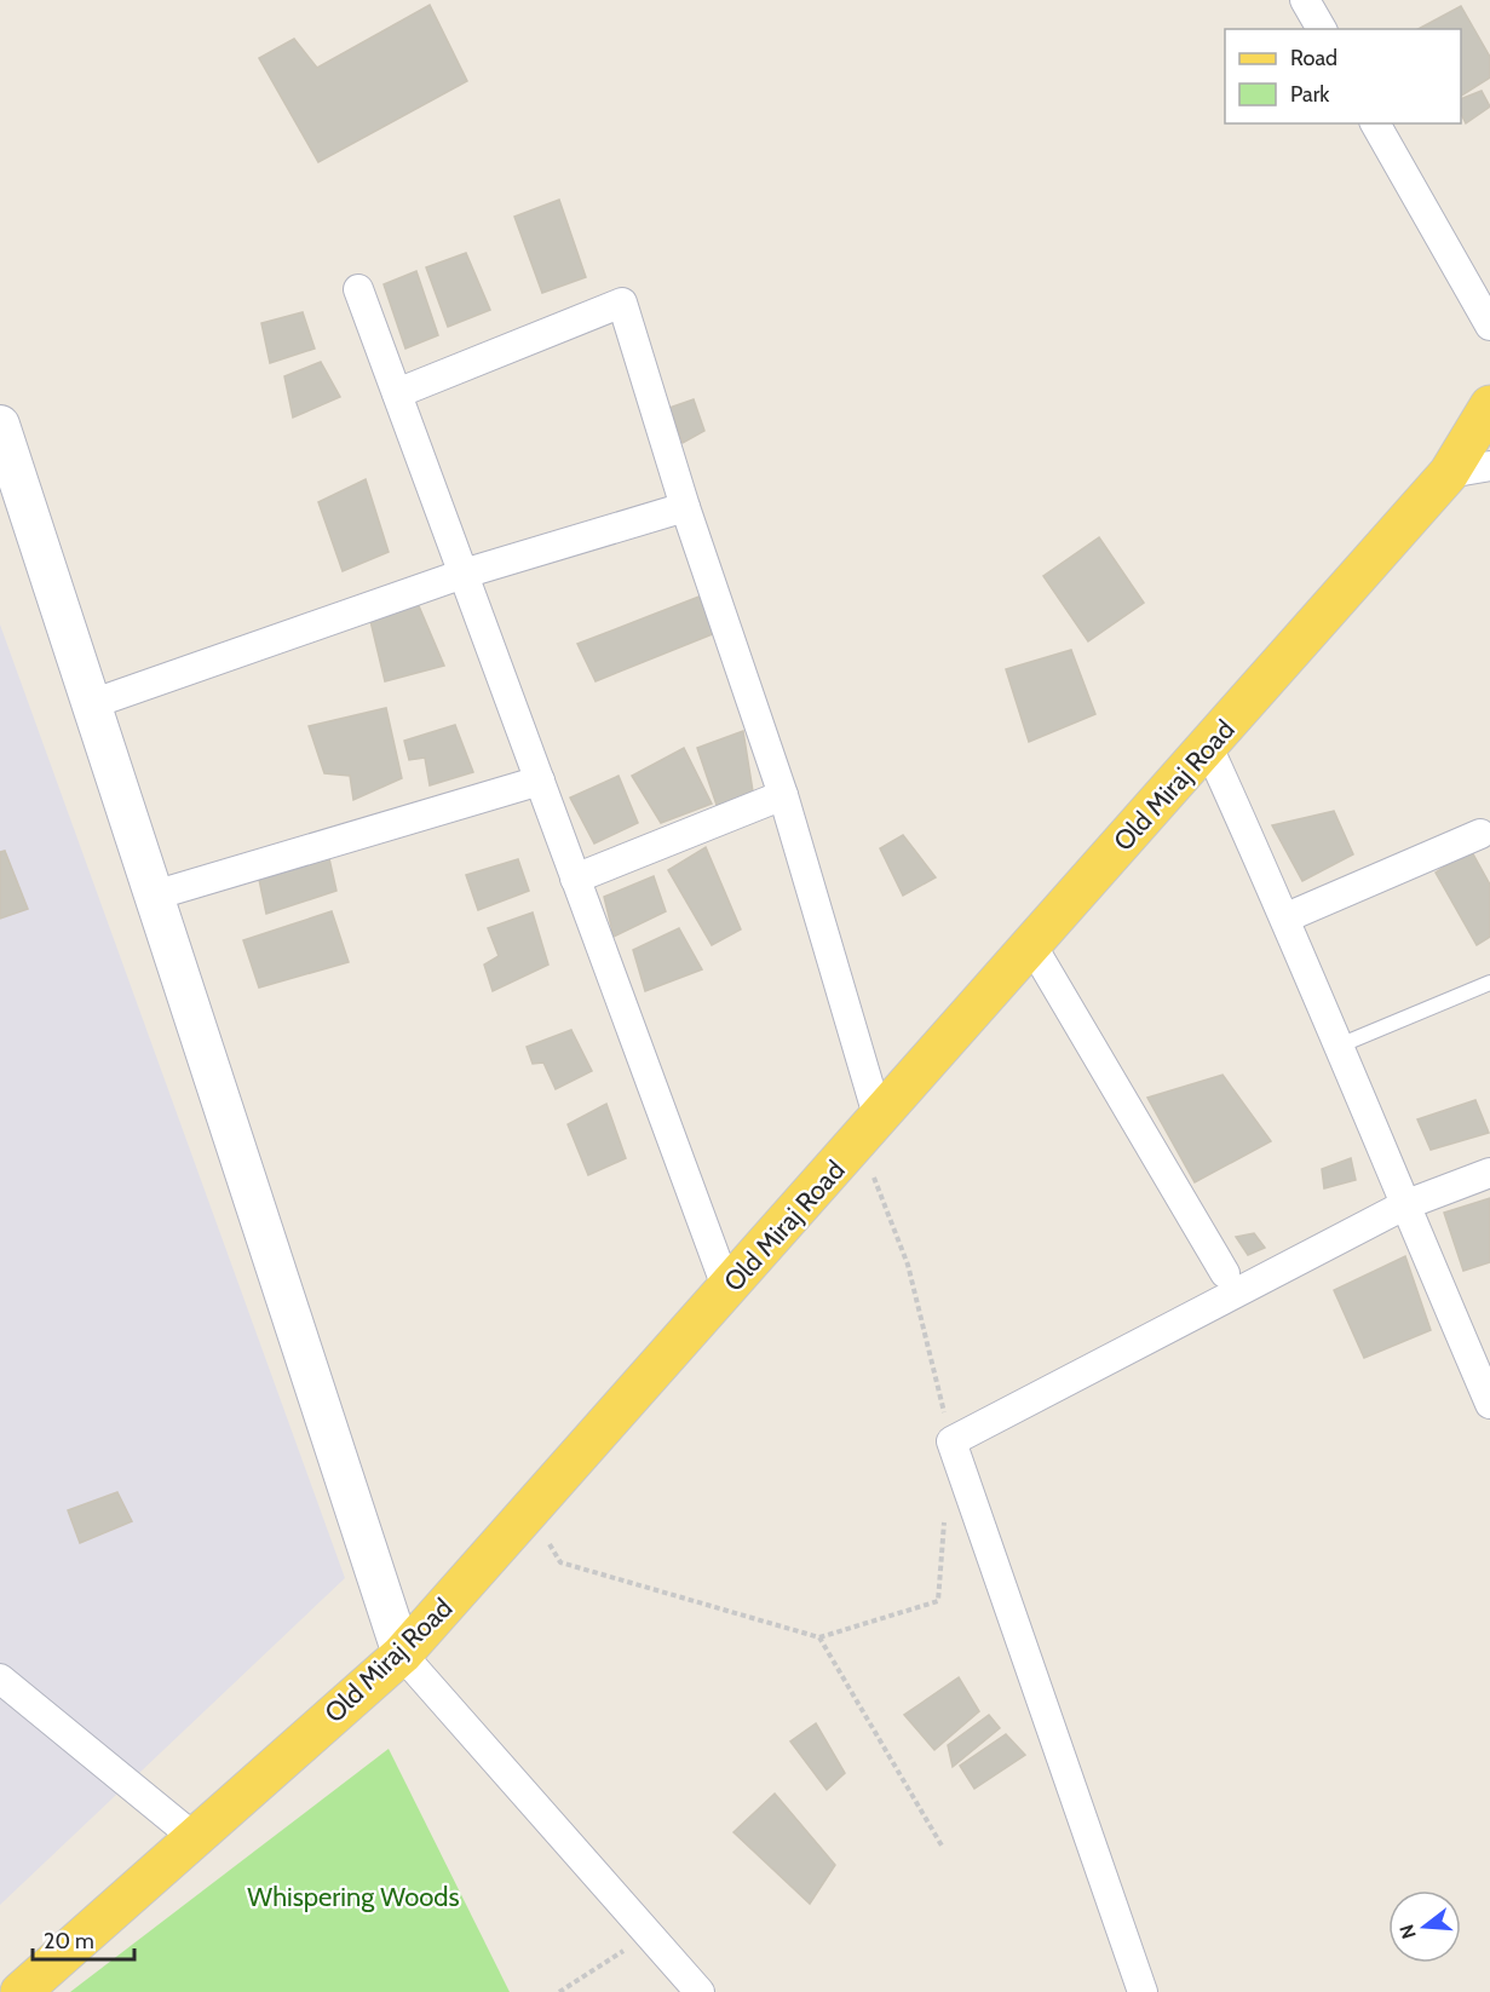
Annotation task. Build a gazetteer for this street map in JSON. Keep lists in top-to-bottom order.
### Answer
{
  "streets": {
    "main road": ["Old Miraj Road"]
  },
  "parks": ["Whispering Woods"],
  "legend": ["Road", "Park"],
  "scale_bar": "20 m",
  "north": "left"
}
